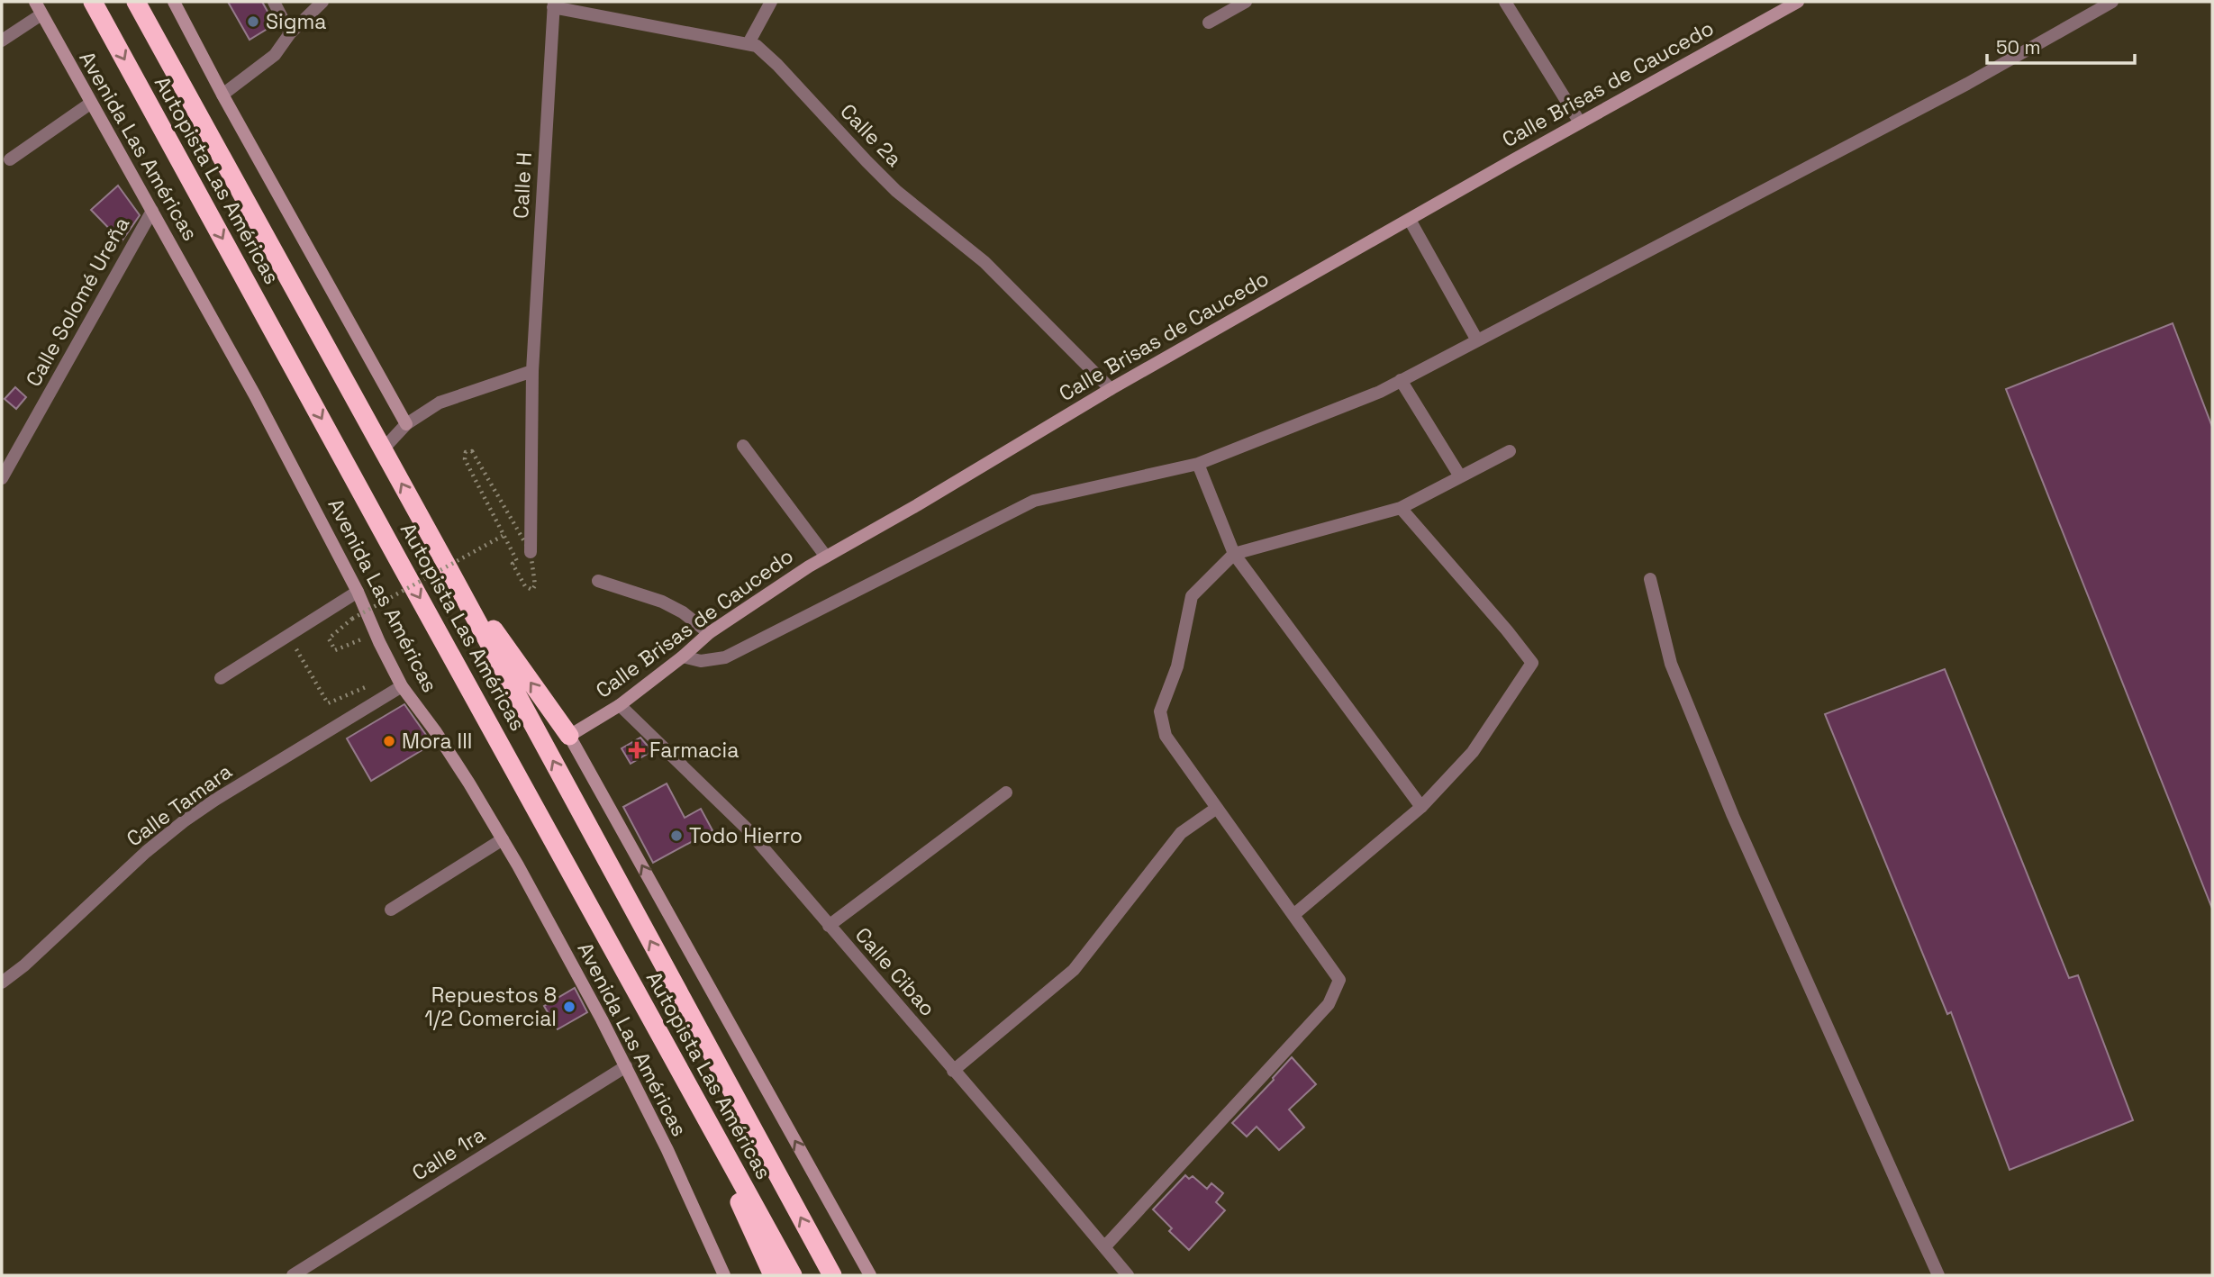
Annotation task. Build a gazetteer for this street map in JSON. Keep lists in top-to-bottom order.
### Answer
{
  "streets": {
    "highway": ["Autopista Las Américas"],
    "street": [
      "Calle Brisas de Caucedo",
      "Calle 2a",
      "Avenida Las Américas",
      "Calle H",
      "Calle Solomé Ureña",
      "Calle Tamara",
      "Calle Cibao",
      "Calle 1ra"
    ]
  },
  "crossings": [
    ["Calle Brisas de Caucedo", "Calle 2a"],
    ["Calle Brisas de Caucedo", "Calle Cibao"],
    ["Calle 2a", "Calle H"],
    ["Avenida Las Américas", "Calle Solomé Ureña"],
    ["Avenida Las Américas", "Calle Tamara"],
    ["Avenida Las Américas", "Calle 1ra"]
  ],
  "places": {
    "other": [
      "Sigma",
      "Mora III",
      "Todo Hierro",
      "Repuestos 8 1/2 Comercial"
    ],
    "health": ["Farmacia"]
  },
  "scale_bar": "50 m"
}
